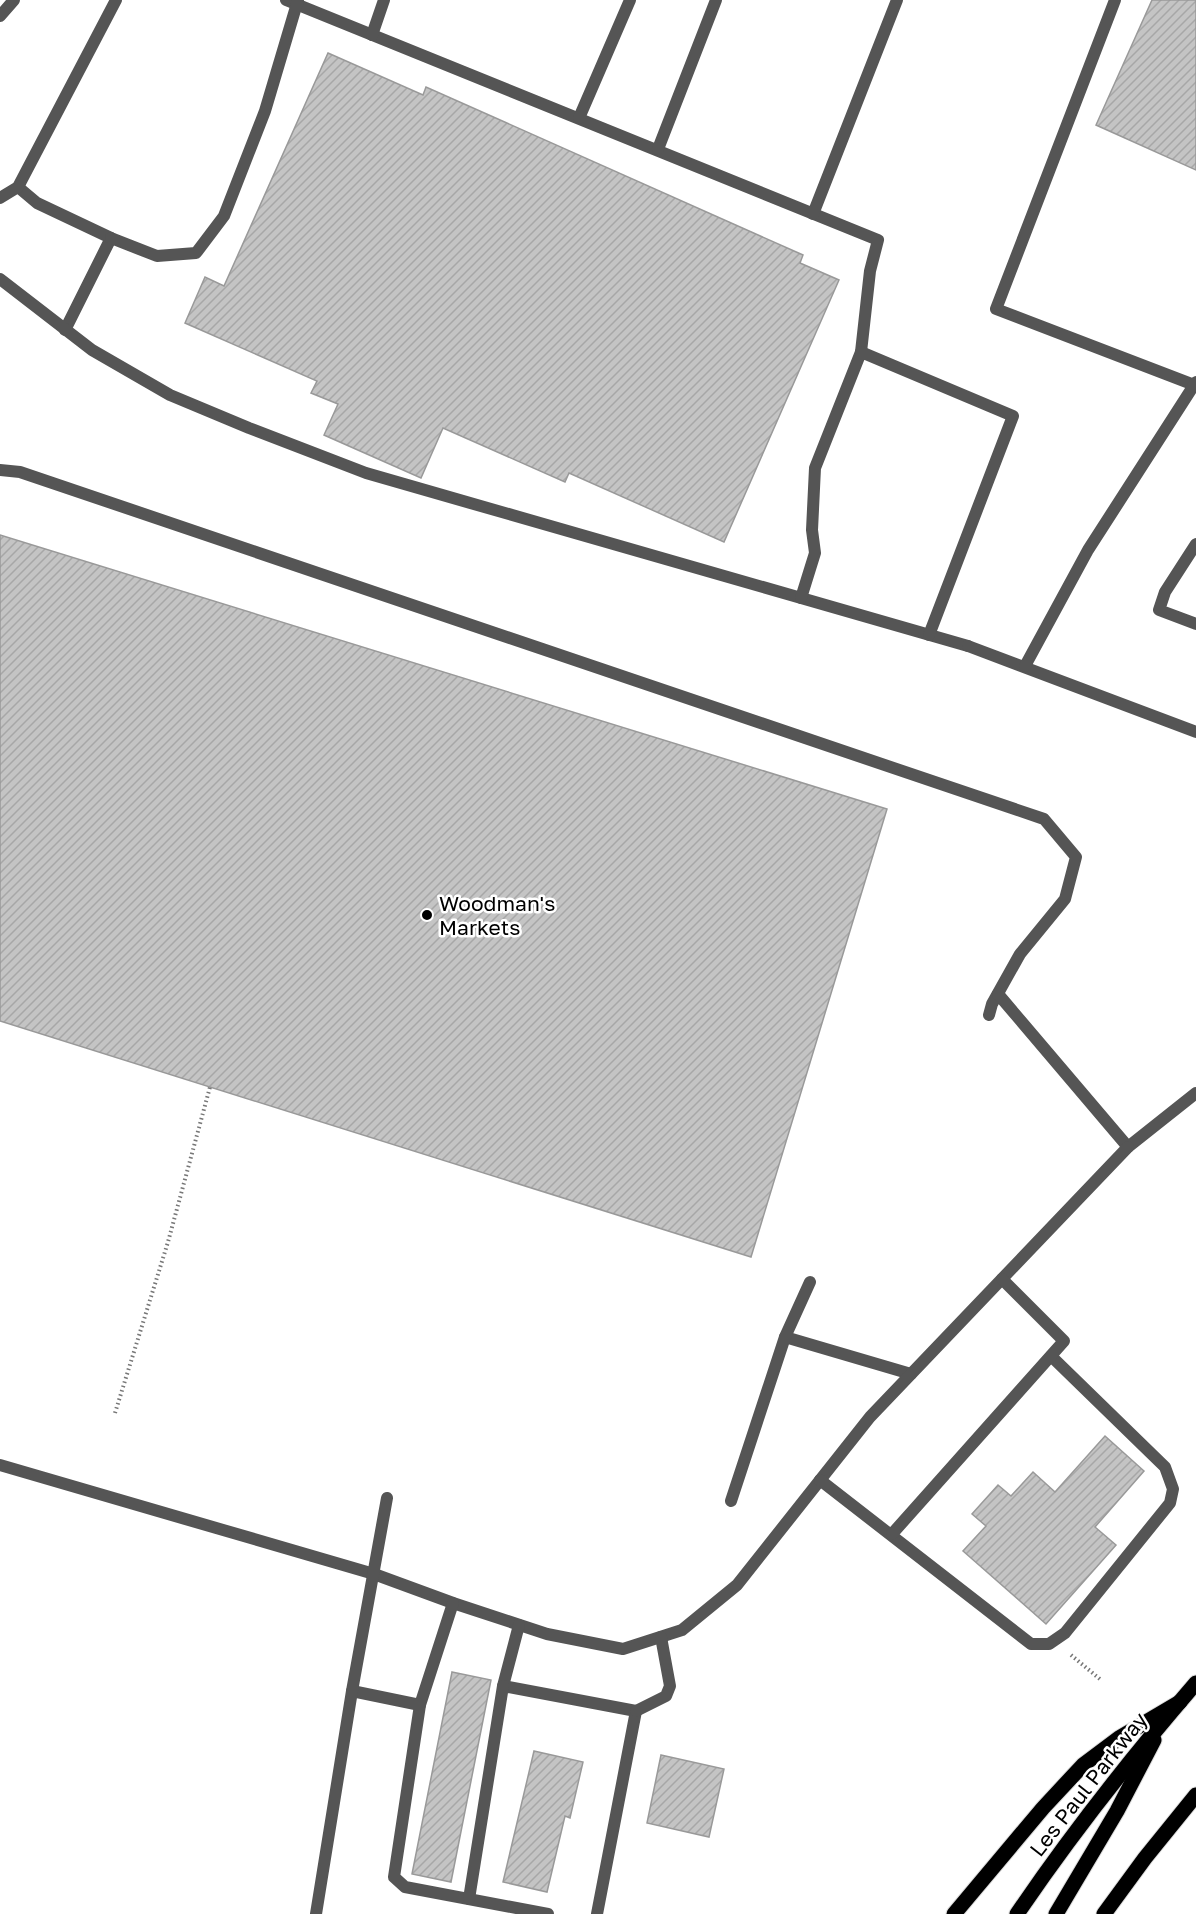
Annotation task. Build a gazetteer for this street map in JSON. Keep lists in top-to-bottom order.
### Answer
{
  "streets": {
    "main road": ["Les Paul Parkway"]
  },
  "places": ["Woodman's Markets"]
}
